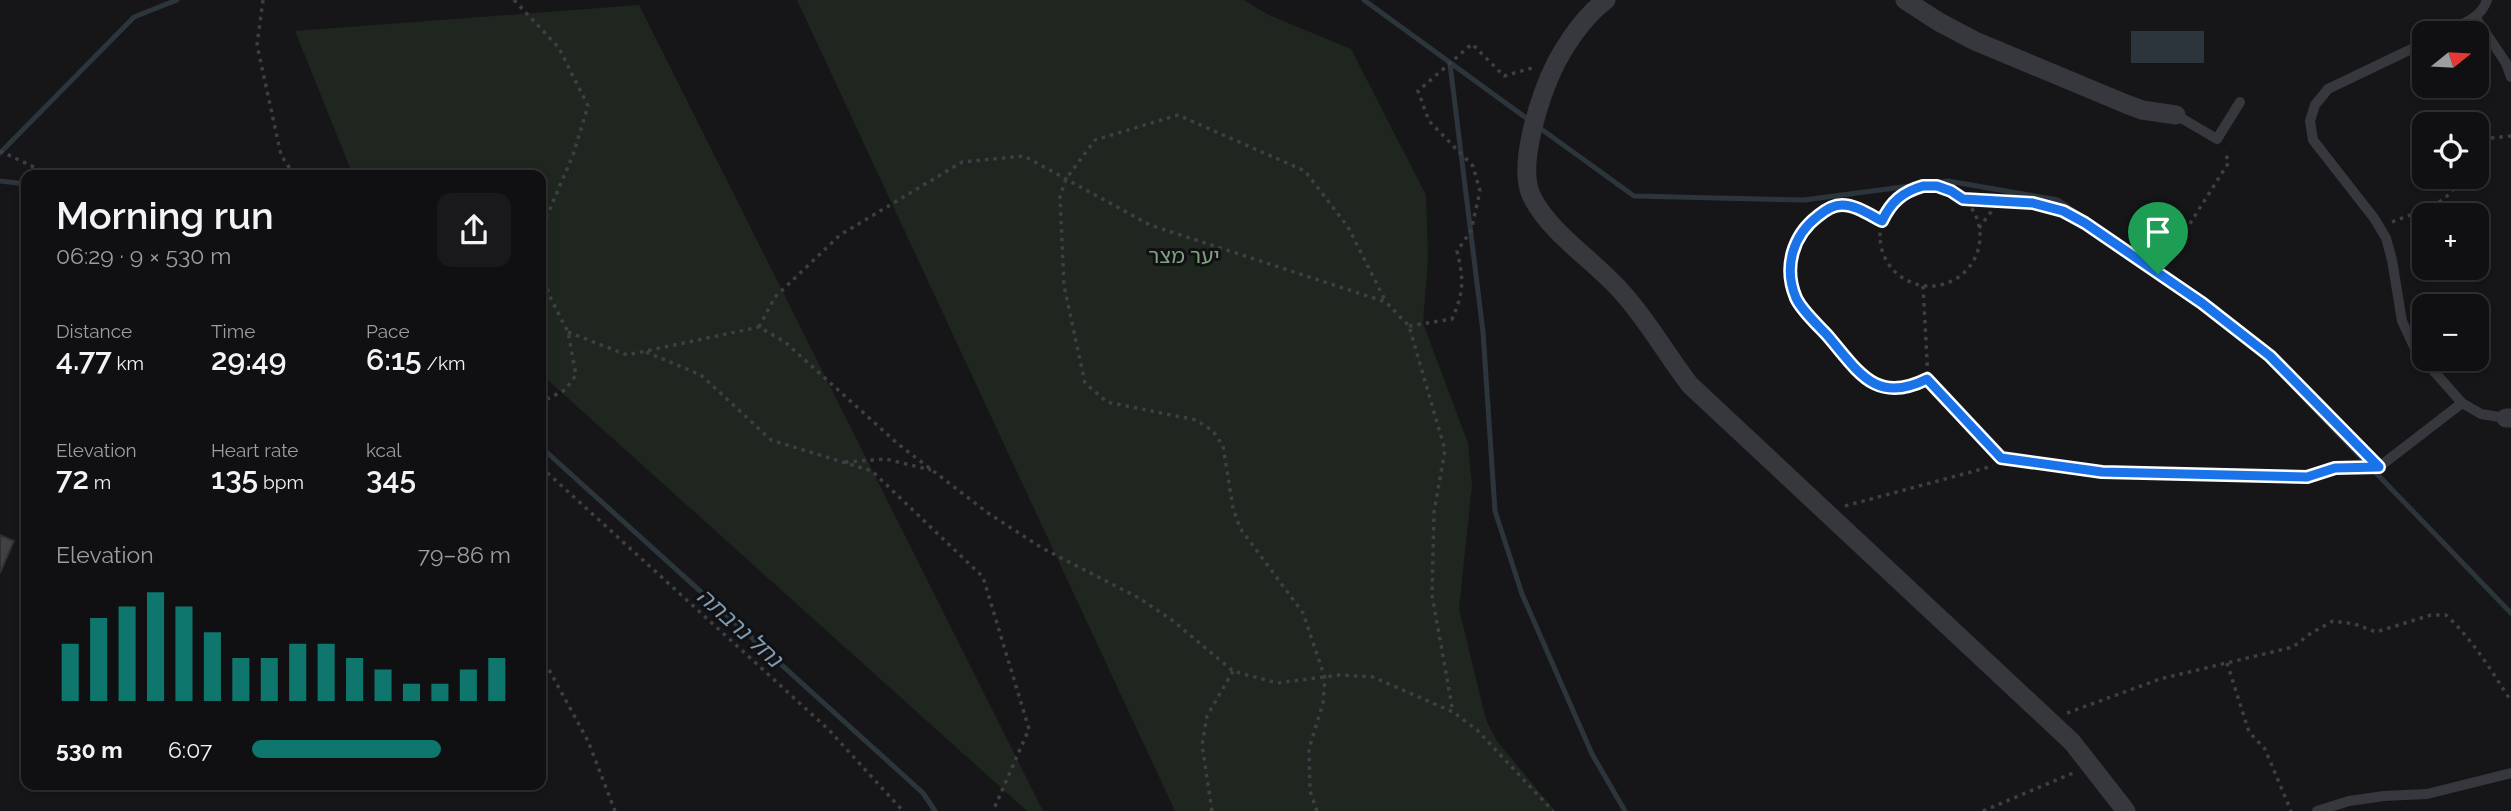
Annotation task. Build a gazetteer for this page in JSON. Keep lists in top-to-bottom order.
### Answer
{
  "water": ["נחל נרבתה"],
  "parks": ["יער מצר"],
  "north": "right",
  "page": {
    "map_buttons": ["+", "−"],
    "heading": ["Morning run", "06:29 · 9 × 530 m"],
    "stats": [
      ["Distance", "4.77 km"],
      ["Time", "29:49"],
      ["Pace", "6:15 /km"],
      ["Elevation", "72 m"],
      ["Heart rate", "135 bpm"],
      ["kcal", "345"]
    ],
    "chart": ["Elevation", "79–86 m"],
    "list": [
      {
        "name": "530 m",
        "note": "6:07"
      }
    ]
  }
}
